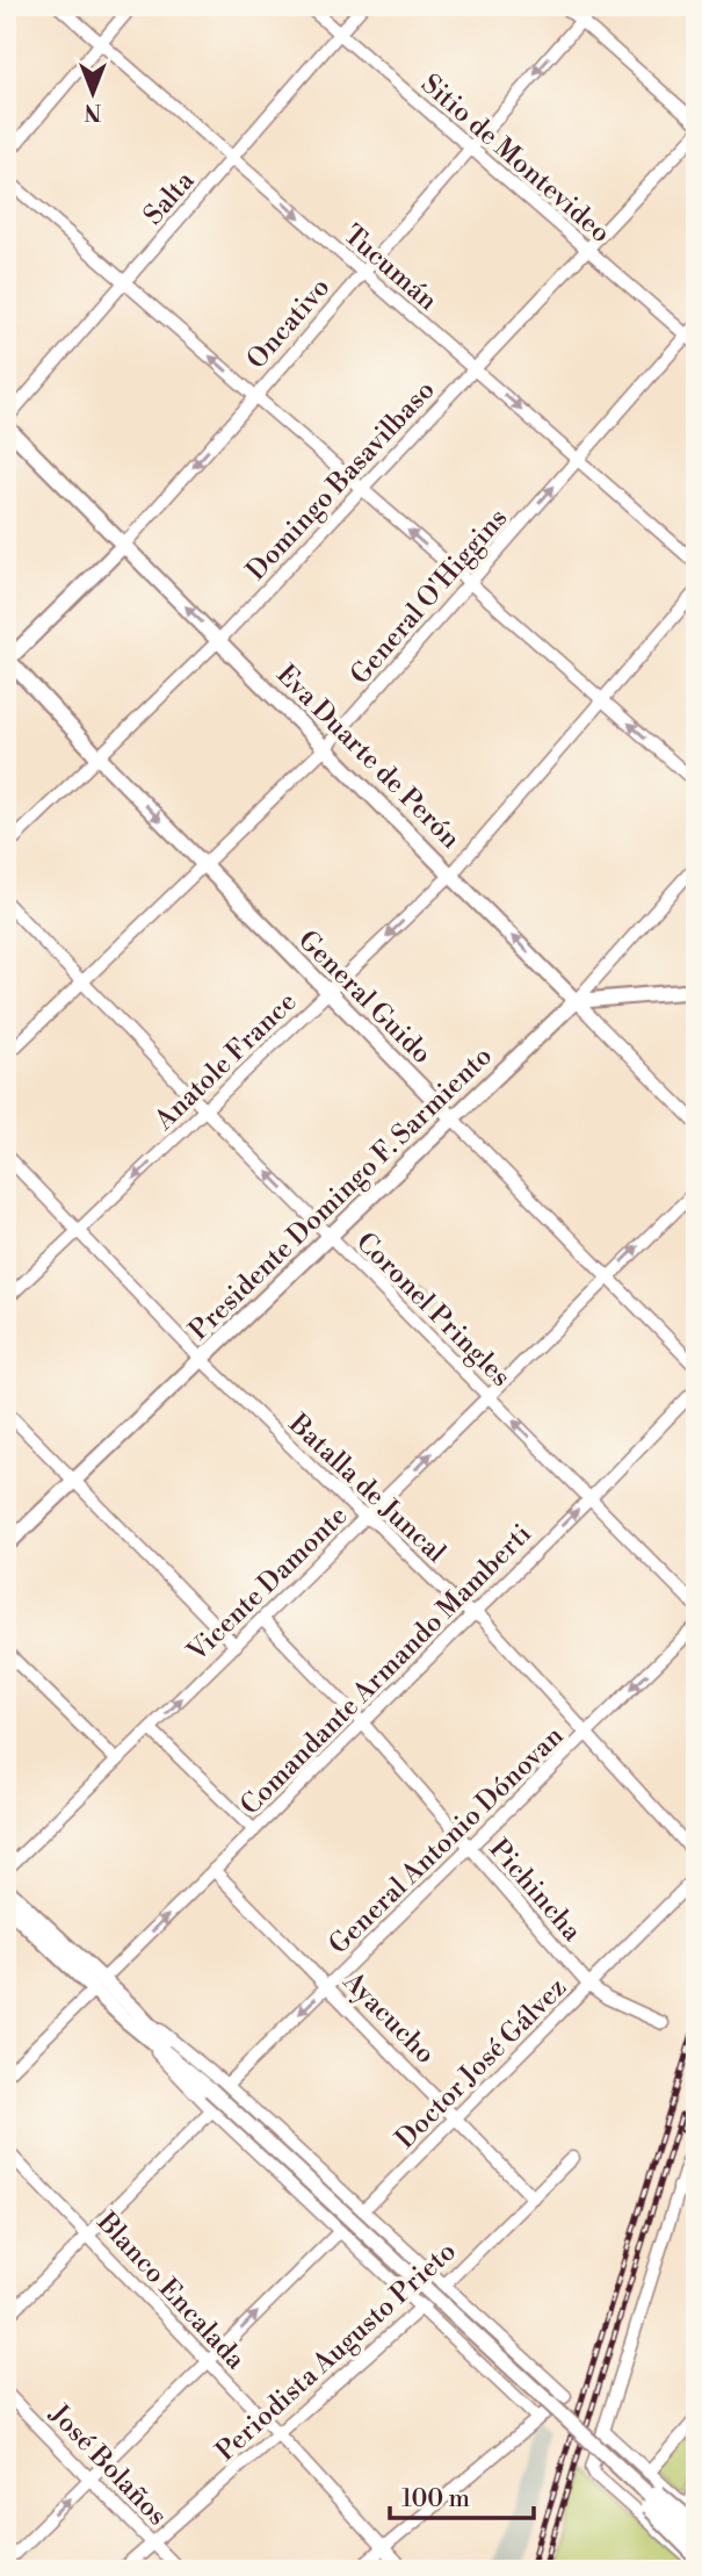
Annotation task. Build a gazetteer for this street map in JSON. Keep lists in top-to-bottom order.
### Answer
{
  "streets": {
    "main road": [
      "Oncativo",
      "Eva Duarte de Perón",
      "General Guido",
      "Presidente Domingo F. Sarmiento"
    ],
    "street": [
      "Sitio de Montevideo",
      "Salta",
      "Tucumán",
      "Domingo Basavilbaso",
      "General O'Higgins",
      "Anatole France",
      "Coronel Pringles",
      "Batalla de Juncal",
      "Vicente Damonte",
      "Comandante Armando Mamberti",
      "General Antonio Dónovan",
      "Pichincha",
      "Ayacucho",
      "Doctor José Gálvez",
      "Blanco Encalada",
      "Periodista Augusto Prieto",
      "José Bolaños"
    ]
  },
  "crossings": [
    ["Sitio de Montevideo", "Salta"],
    ["Sitio de Montevideo", "Oncativo"],
    ["Sitio de Montevideo", "Domingo Basavilbaso"],
    ["Sitio de Montevideo", "General O'Higgins"],
    ["Salta", "Tucumán"],
    ["Tucumán", "Oncativo"],
    ["Tucumán", "Domingo Basavilbaso"],
    ["Tucumán", "General O'Higgins"],
    ["Oncativo", "Eva Duarte de Perón"],
    ["Oncativo", "General Guido"],
    ["Domingo Basavilbaso", "Eva Duarte de Perón"],
    ["Domingo Basavilbaso", "General Guido"],
    ["General O'Higgins", "Eva Duarte de Perón"],
    ["General O'Higgins", "General Guido"],
    ["General O'Higgins", "Coronel Pringles"],
    ["Eva Duarte de Perón", "Anatole France"],
    ["Eva Duarte de Perón", "Presidente Domingo F. Sarmiento"],
    ["General Guido", "Anatole France"],
    ["General Guido", "Presidente Domingo F. Sarmiento"],
    ["General Guido", "Vicente Damonte"],
    ["Anatole France", "Coronel Pringles"],
    ["Anatole France", "Batalla de Juncal"],
    ["Presidente Domingo F. Sarmiento", "Coronel Pringles"],
    ["Presidente Domingo F. Sarmiento", "Batalla de Juncal"],
    ["Coronel Pringles", "Vicente Damonte"],
    ["Coronel Pringles", "Comandante Armando Mamberti"],
    ["Batalla de Juncal", "Vicente Damonte"],
    ["Batalla de Juncal", "Comandante Armando Mamberti"],
    ["Batalla de Juncal", "General Antonio Dónovan"],
    ["Vicente Damonte", "Pichincha"],
    ["Comandante Armando Mamberti", "Pichincha"],
    ["Comandante Armando Mamberti", "Ayacucho"],
    ["General Antonio Dónovan", "Pichincha"],
    ["General Antonio Dónovan", "Ayacucho"],
    ["Pichincha", "Doctor José Gálvez"],
    ["Ayacucho", "Doctor José Gálvez"],
    ["Ayacucho", "Periodista Augusto Prieto"],
    ["Blanco Encalada", "Periodista Augusto Prieto"],
    ["Periodista Augusto Prieto", "José Bolaños"]
  ],
  "one_way": [
    "Tucumán",
    "Oncativo",
    "Vicente Damonte",
    "General Antonio Dónovan"
  ],
  "scale_bar": "100 m",
  "north": "bottom"
}
